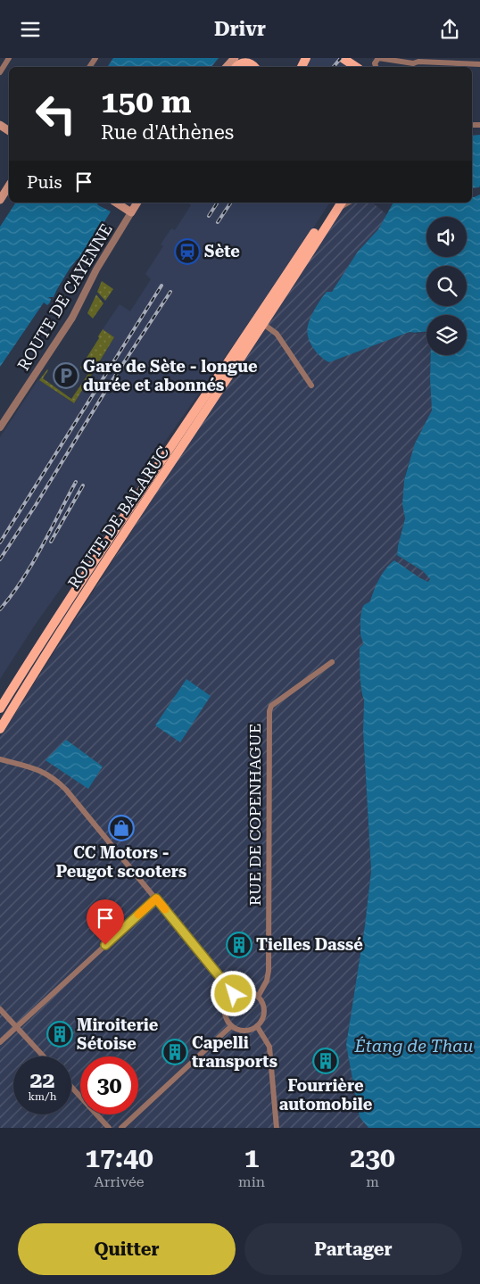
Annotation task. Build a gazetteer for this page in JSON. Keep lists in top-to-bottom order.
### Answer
{
  "streets": {
    "main road": ["ROUTE DE BALARUC"],
    "street": ["ROUTE DE CAYENNE", "RUE DE COPENHAGUE"]
  },
  "water": ["Étang de Thau"],
  "places": {
    "station": ["Sète"],
    "parking": ["Gare de Sète - longue durée et abonnés"],
    "shop": ["CC Motors - Peugot scooters"],
    "building": [
      "Tielles Dassé",
      "Miroiterie Sétoise",
      "Capelli transports",
      "Fourrière automobile"
    ]
  },
  "page": {
    "header": "Drivr",
    "turn": ["150 m", "Rue d'Athènes"],
    "then": "Puis",
    "speed": "22 km/h",
    "limit": "30",
    "eta": [
      "17:40",
      "Arrivée",
      "1",
      "min",
      "230",
      "m"
    ],
    "buttons": ["Quitter", "Partager"]
  }
}
